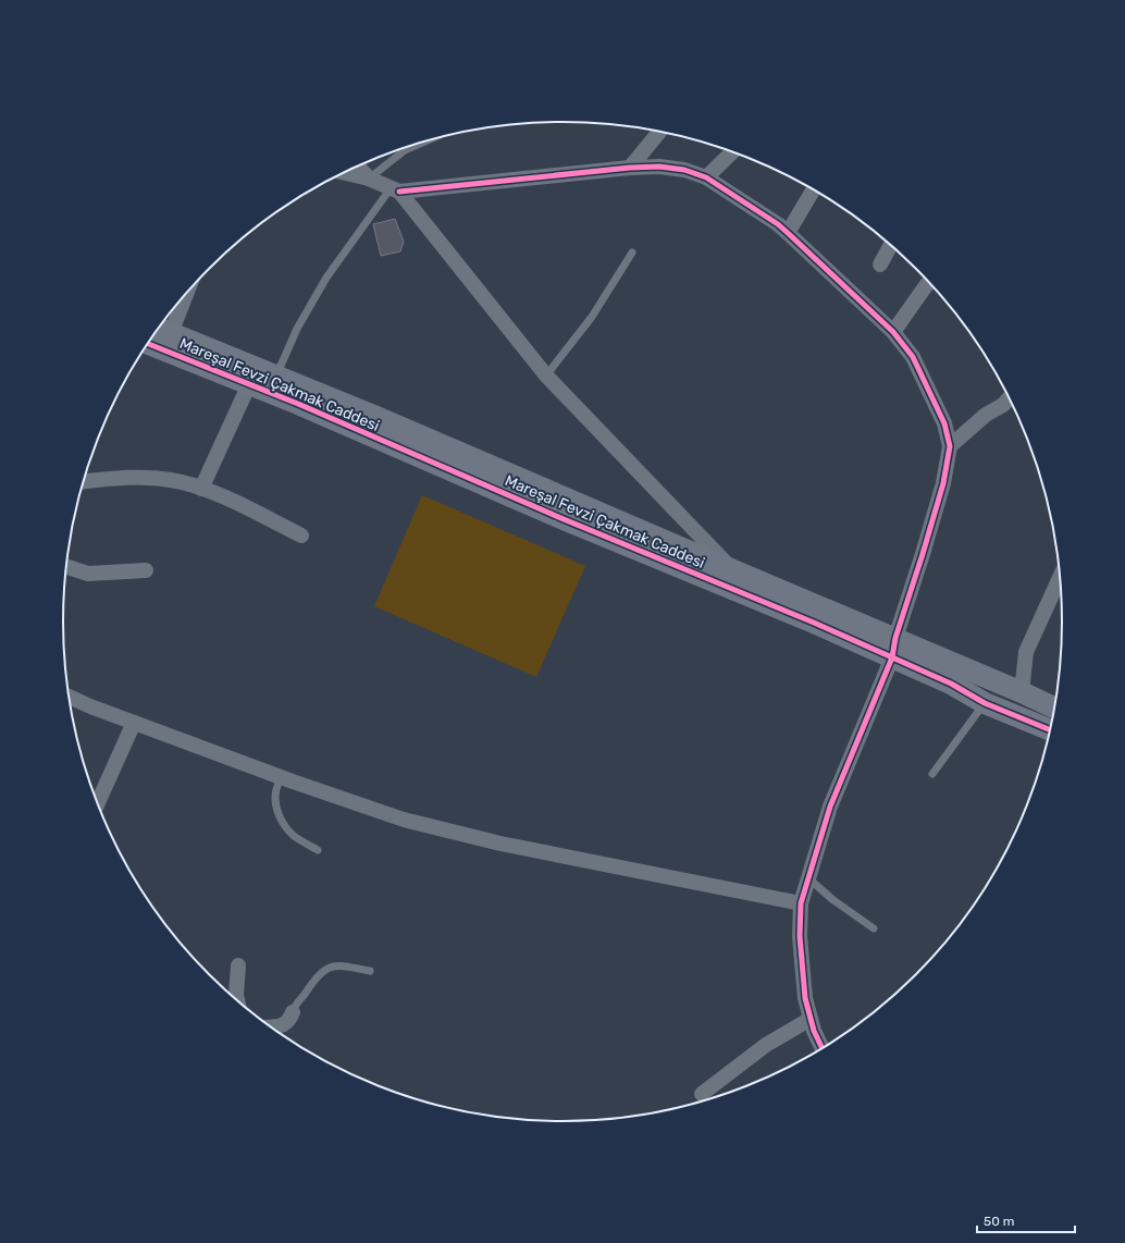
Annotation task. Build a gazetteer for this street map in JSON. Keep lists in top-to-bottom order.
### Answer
{
  "streets": {
    "street": ["Mareşal Fevzi Çakmak Caddesi"]
  },
  "scale_bar": "50 m"
}
